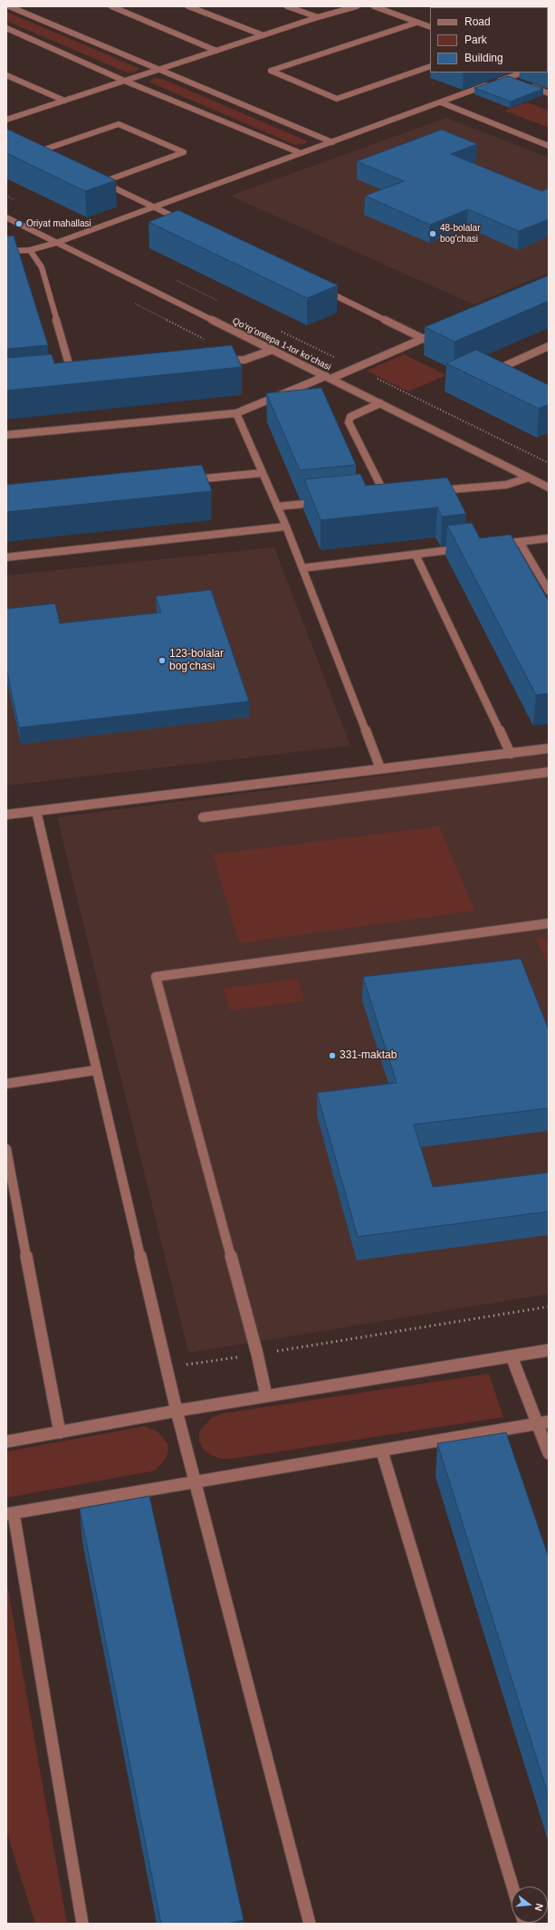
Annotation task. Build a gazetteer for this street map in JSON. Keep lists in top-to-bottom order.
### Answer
{
  "streets": {
    "street": ["Qoʻrgʻontepa 1-tor koʻchasi"]
  },
  "places": [
    "Oriyat mahallasi",
    "48-bolalar bog'chasi",
    "123-bolalar bog'chasi",
    "331-maktab"
  ],
  "legend": ["Road", "Park", "Building"],
  "north": "right"
}
